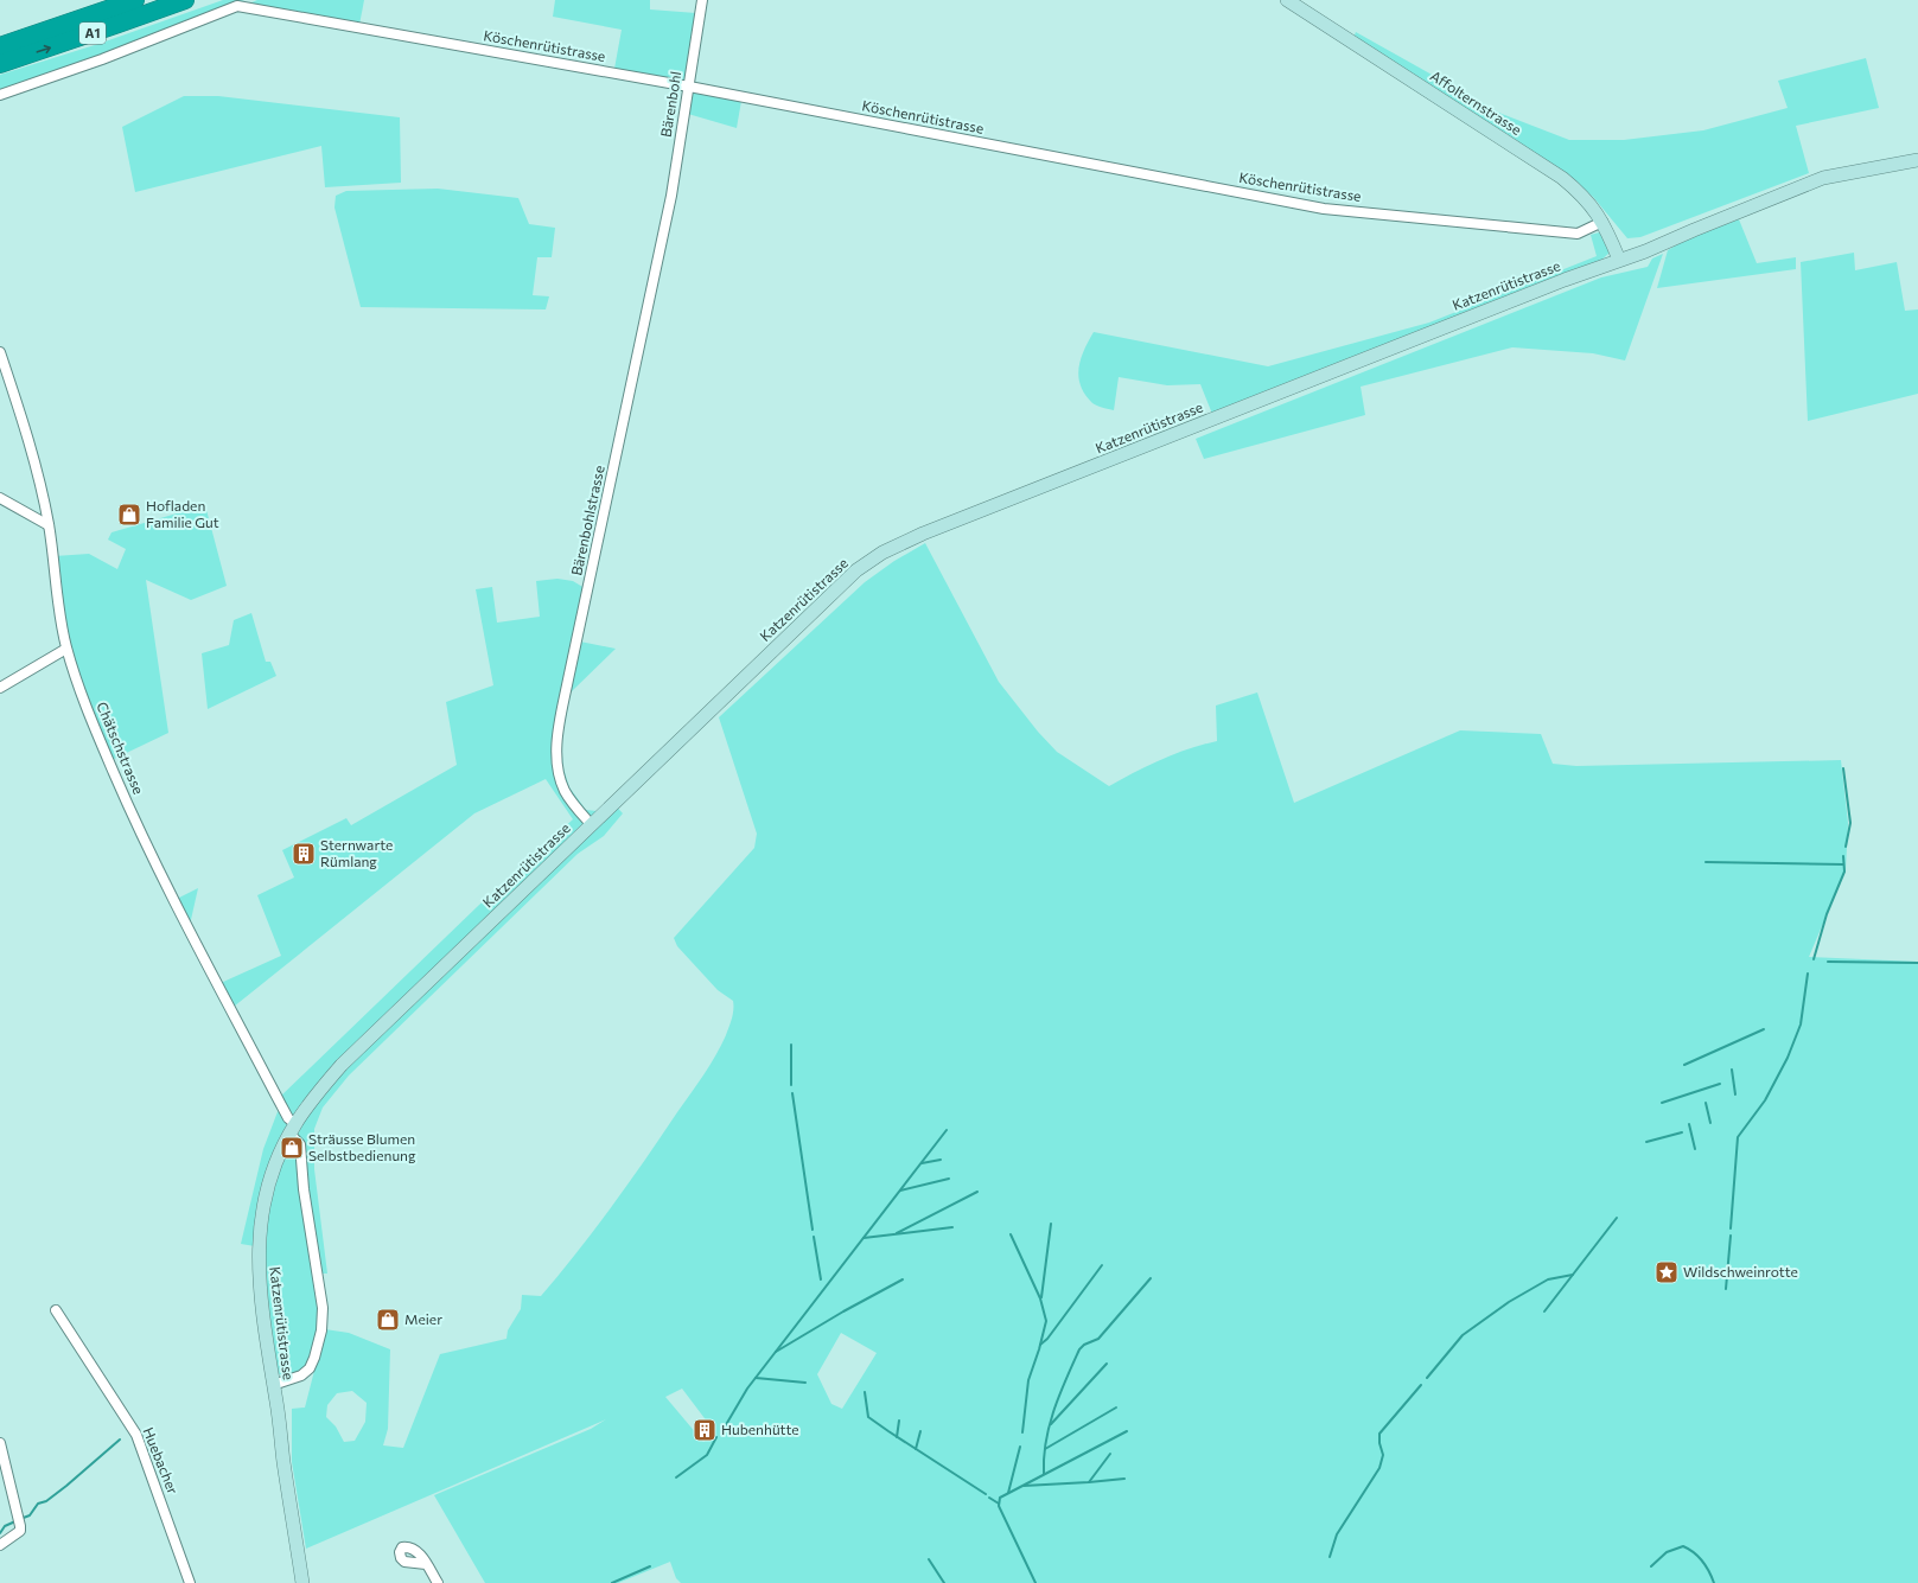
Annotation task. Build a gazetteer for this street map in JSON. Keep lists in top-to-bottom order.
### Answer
{
  "streets": {
    "highway": ["A1"],
    "street": [
      "Köschenrütistrasse",
      "Affolternstrasse",
      "Bärenbohl",
      "Katzenrütistrasse",
      "Bärenbohlstrasse",
      "Chätschstrasse",
      "Huebacher"
    ]
  },
  "crossings": [
    ["Köschenrütistrasse", "Affolternstrasse"],
    ["Köschenrütistrasse", "Bärenbohl"],
    ["Affolternstrasse", "Katzenrütistrasse"],
    ["Bärenbohl", "Bärenbohlstrasse"],
    ["Katzenrütistrasse", "Bärenbohlstrasse"],
    ["Katzenrütistrasse", "Chätschstrasse"]
  ],
  "places": {
    "shop": ["Hofladen Familie Gut", "Sträusse Blumen Selbstbedienung", "Meier"],
    "building": ["Sternwarte Rümlang", "Hubenhütte"],
    "place": ["Wildschweinrotte"]
  }
}
